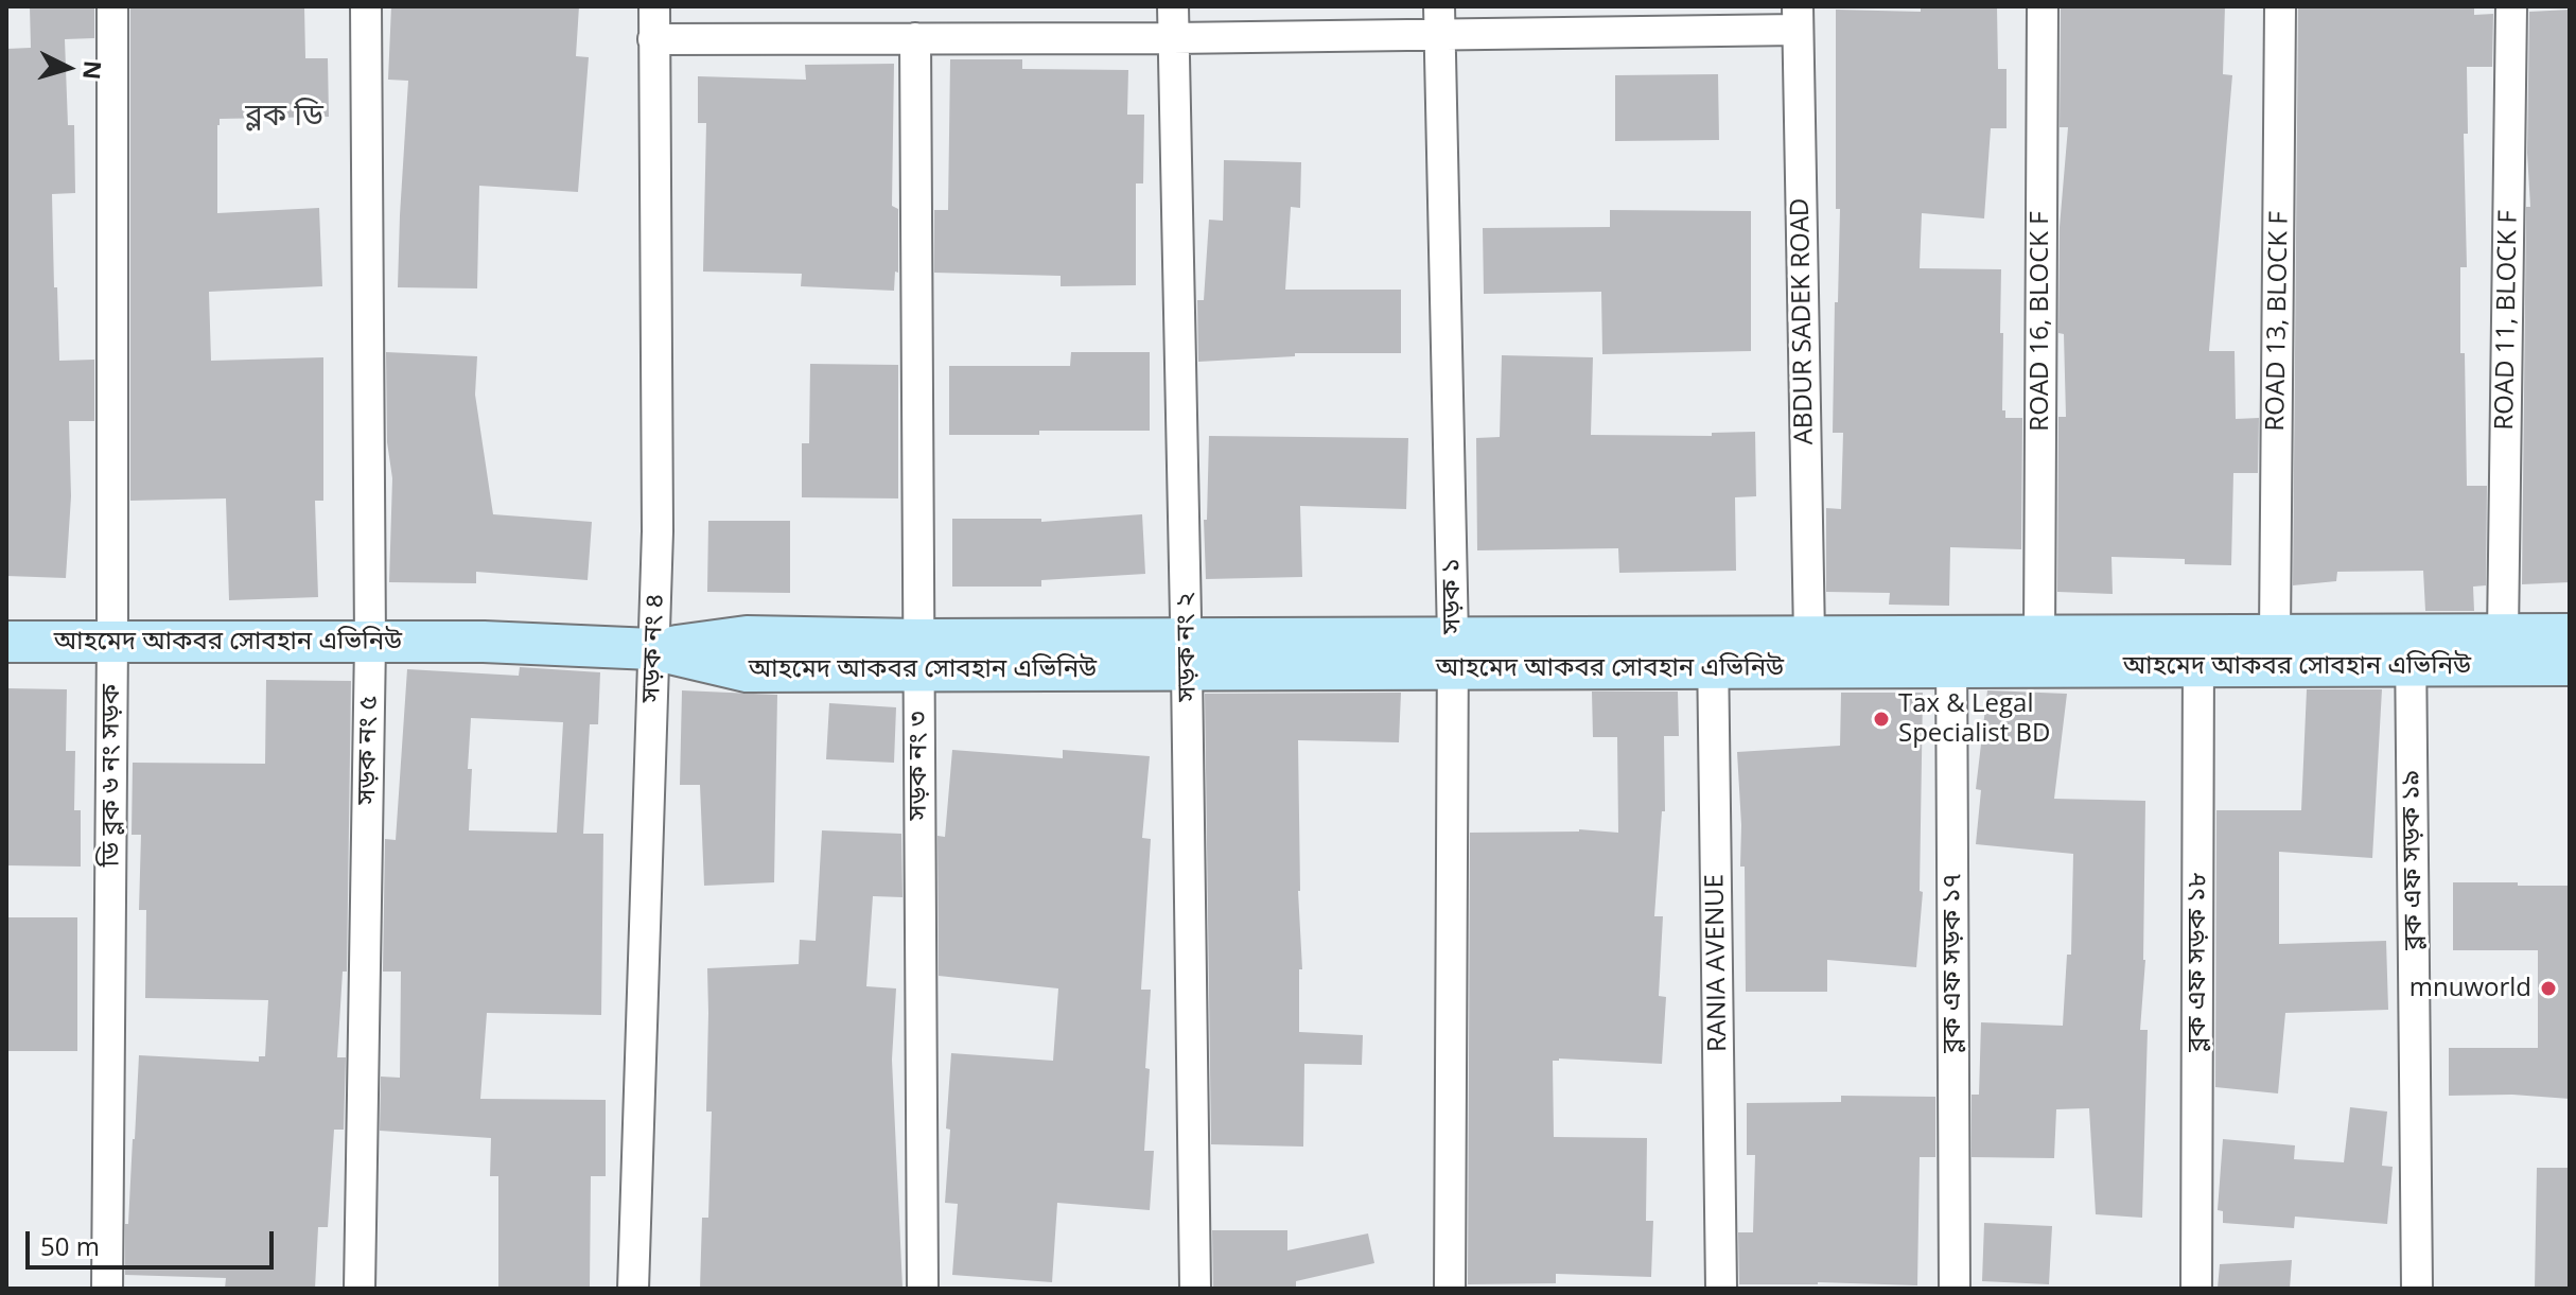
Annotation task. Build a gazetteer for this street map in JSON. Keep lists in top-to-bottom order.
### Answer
{
  "streets": {
    "street": [
      "ROAD 11, BLOCK F",
      "ABDUR SADEK ROAD",
      "ROAD 16, BLOCK F",
      "ROAD 13, BLOCK F",
      "সড়ক ১",
      "আহমেদ আকবর সোবহান এভিনিউ",
      "সড়ক নং ২",
      "সড়ক নং ৪",
      "সড়ক নং ৫",
      "সড়ক নং ৩",
      "ডি ব্লক ৬ নং সড়ক",
      "ব্লক এফ সড়ক ১৯",
      "ব্লক এফ সড়ক ১৮",
      "RANIA AVENUE",
      "ব্লক এফ সড়ক ১৭"
    ]
  },
  "crossings": [
    ["ROAD 11, BLOCK F", "আহমেদ আকবর সোবহান এভিনিউ"],
    ["ABDUR SADEK ROAD", "আহমেদ আকবর সোবহান এভিনিউ"],
    ["ROAD 16, BLOCK F", "আহমেদ আকবর সোবহান এভিনিউ"],
    ["ROAD 13, BLOCK F", "আহমেদ আকবর সোবহান এভিনিউ"],
    ["সড়ক ১", "আহমেদ আকবর সোবহান এভিনিউ"],
    ["আহমেদ আকবর সোবহান এভিনিউ", "সড়ক নং ২"],
    ["আহমেদ আকবর সোবহান এভিনিউ", "সড়ক নং ৪"],
    ["আহমেদ আকবর সোবহান এভিনিউ", "সড়ক নং ৫"],
    ["আহমেদ আকবর সোবহান এভিনিউ", "সড়ক নং ৩"],
    ["আহমেদ আকবর সোবহান এভিনিউ", "ডি ব্লক ৬ নং সড়ক"],
    ["আহমেদ আকবর সোবহান এভিনিউ", "ব্লক এফ সড়ক ১৯"],
    ["আহমেদ আকবর সোবহান এভিনিউ", "ব্লক এফ সড়ক ১৮"],
    ["আহমেদ আকবর সোবহান এভিনিউ", "RANIA AVENUE"],
    ["আহমেদ আকবর সোবহান এভিনিউ", "ব্লক এফ সড়ক ১৭"]
  ],
  "districts": ["ব্লক ডি"],
  "places": ["Tax & Legal Specialist BD", "mnuworld"],
  "scale_bar": "50 m",
  "north": "right"
}
